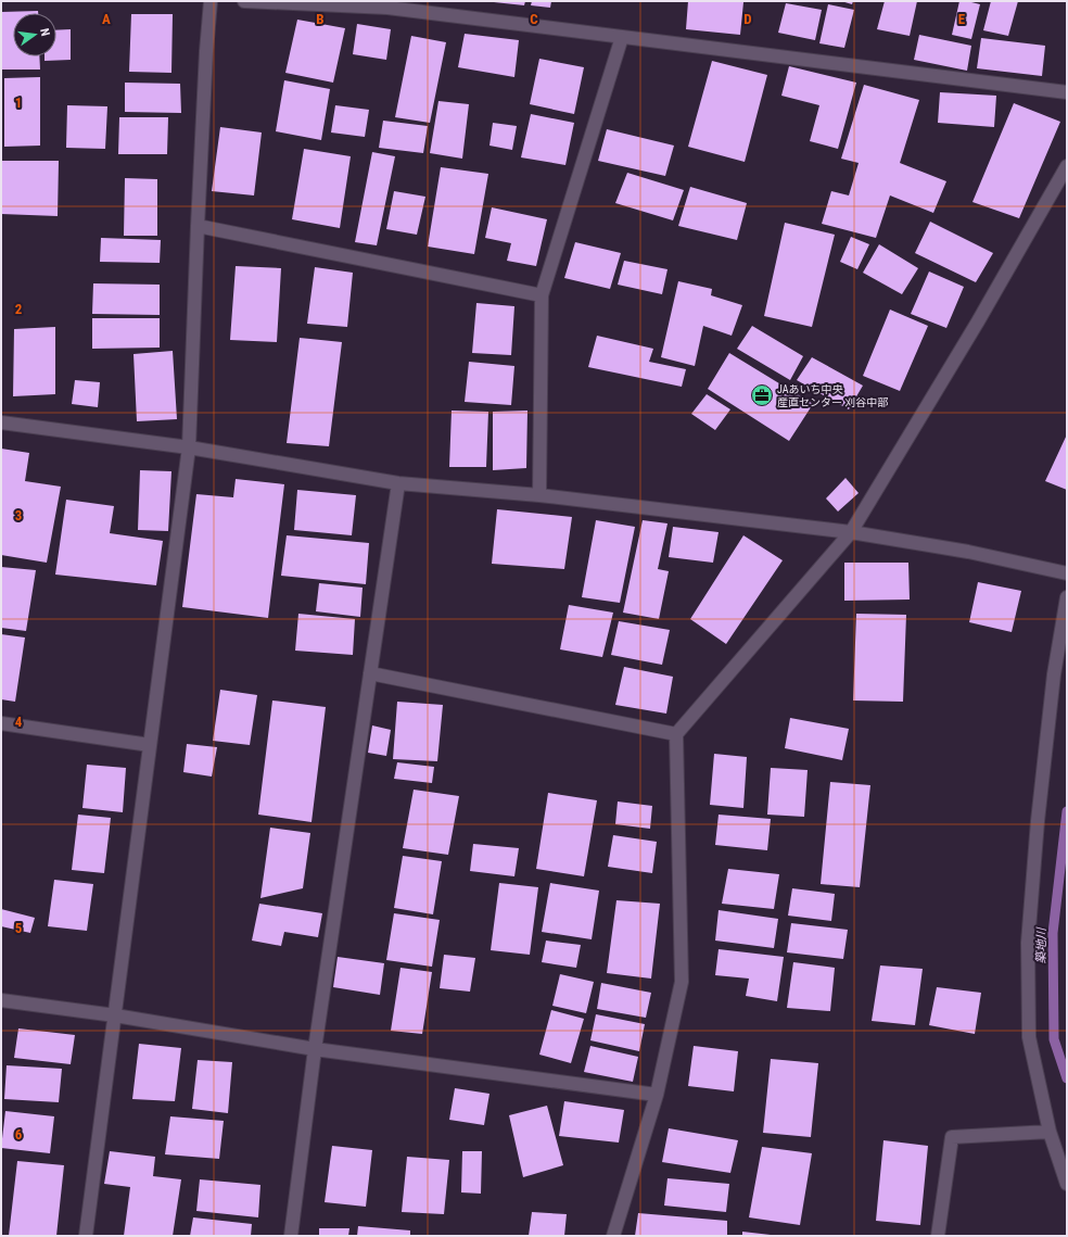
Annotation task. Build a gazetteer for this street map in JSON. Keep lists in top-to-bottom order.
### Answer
{
  "water": ["築地川"],
  "places": {
    "office": ["JAあいち中央 産直センター 刈谷中部"]
  },
  "north": "right",
  "grid": {
    "columns": [
      "A",
      "B",
      "C",
      "D",
      "E"
    ],
    "rows": [
      "1",
      "2",
      "3",
      "4",
      "5",
      "6"
    ]
  }
}
